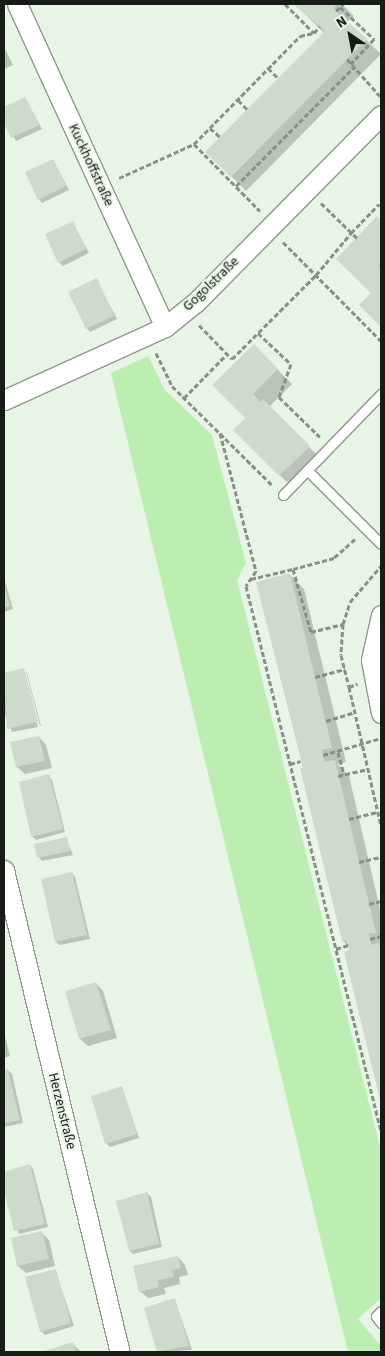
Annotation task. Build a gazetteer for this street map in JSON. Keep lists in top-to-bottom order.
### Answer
{
  "streets": {
    "street": ["Kuckhoffstraße", "Gogolstraße", "Herzenstraße"]
  },
  "crossings": [
    ["Kuckhoffstraße", "Gogolstraße"]
  ],
  "north": "top left"
}
